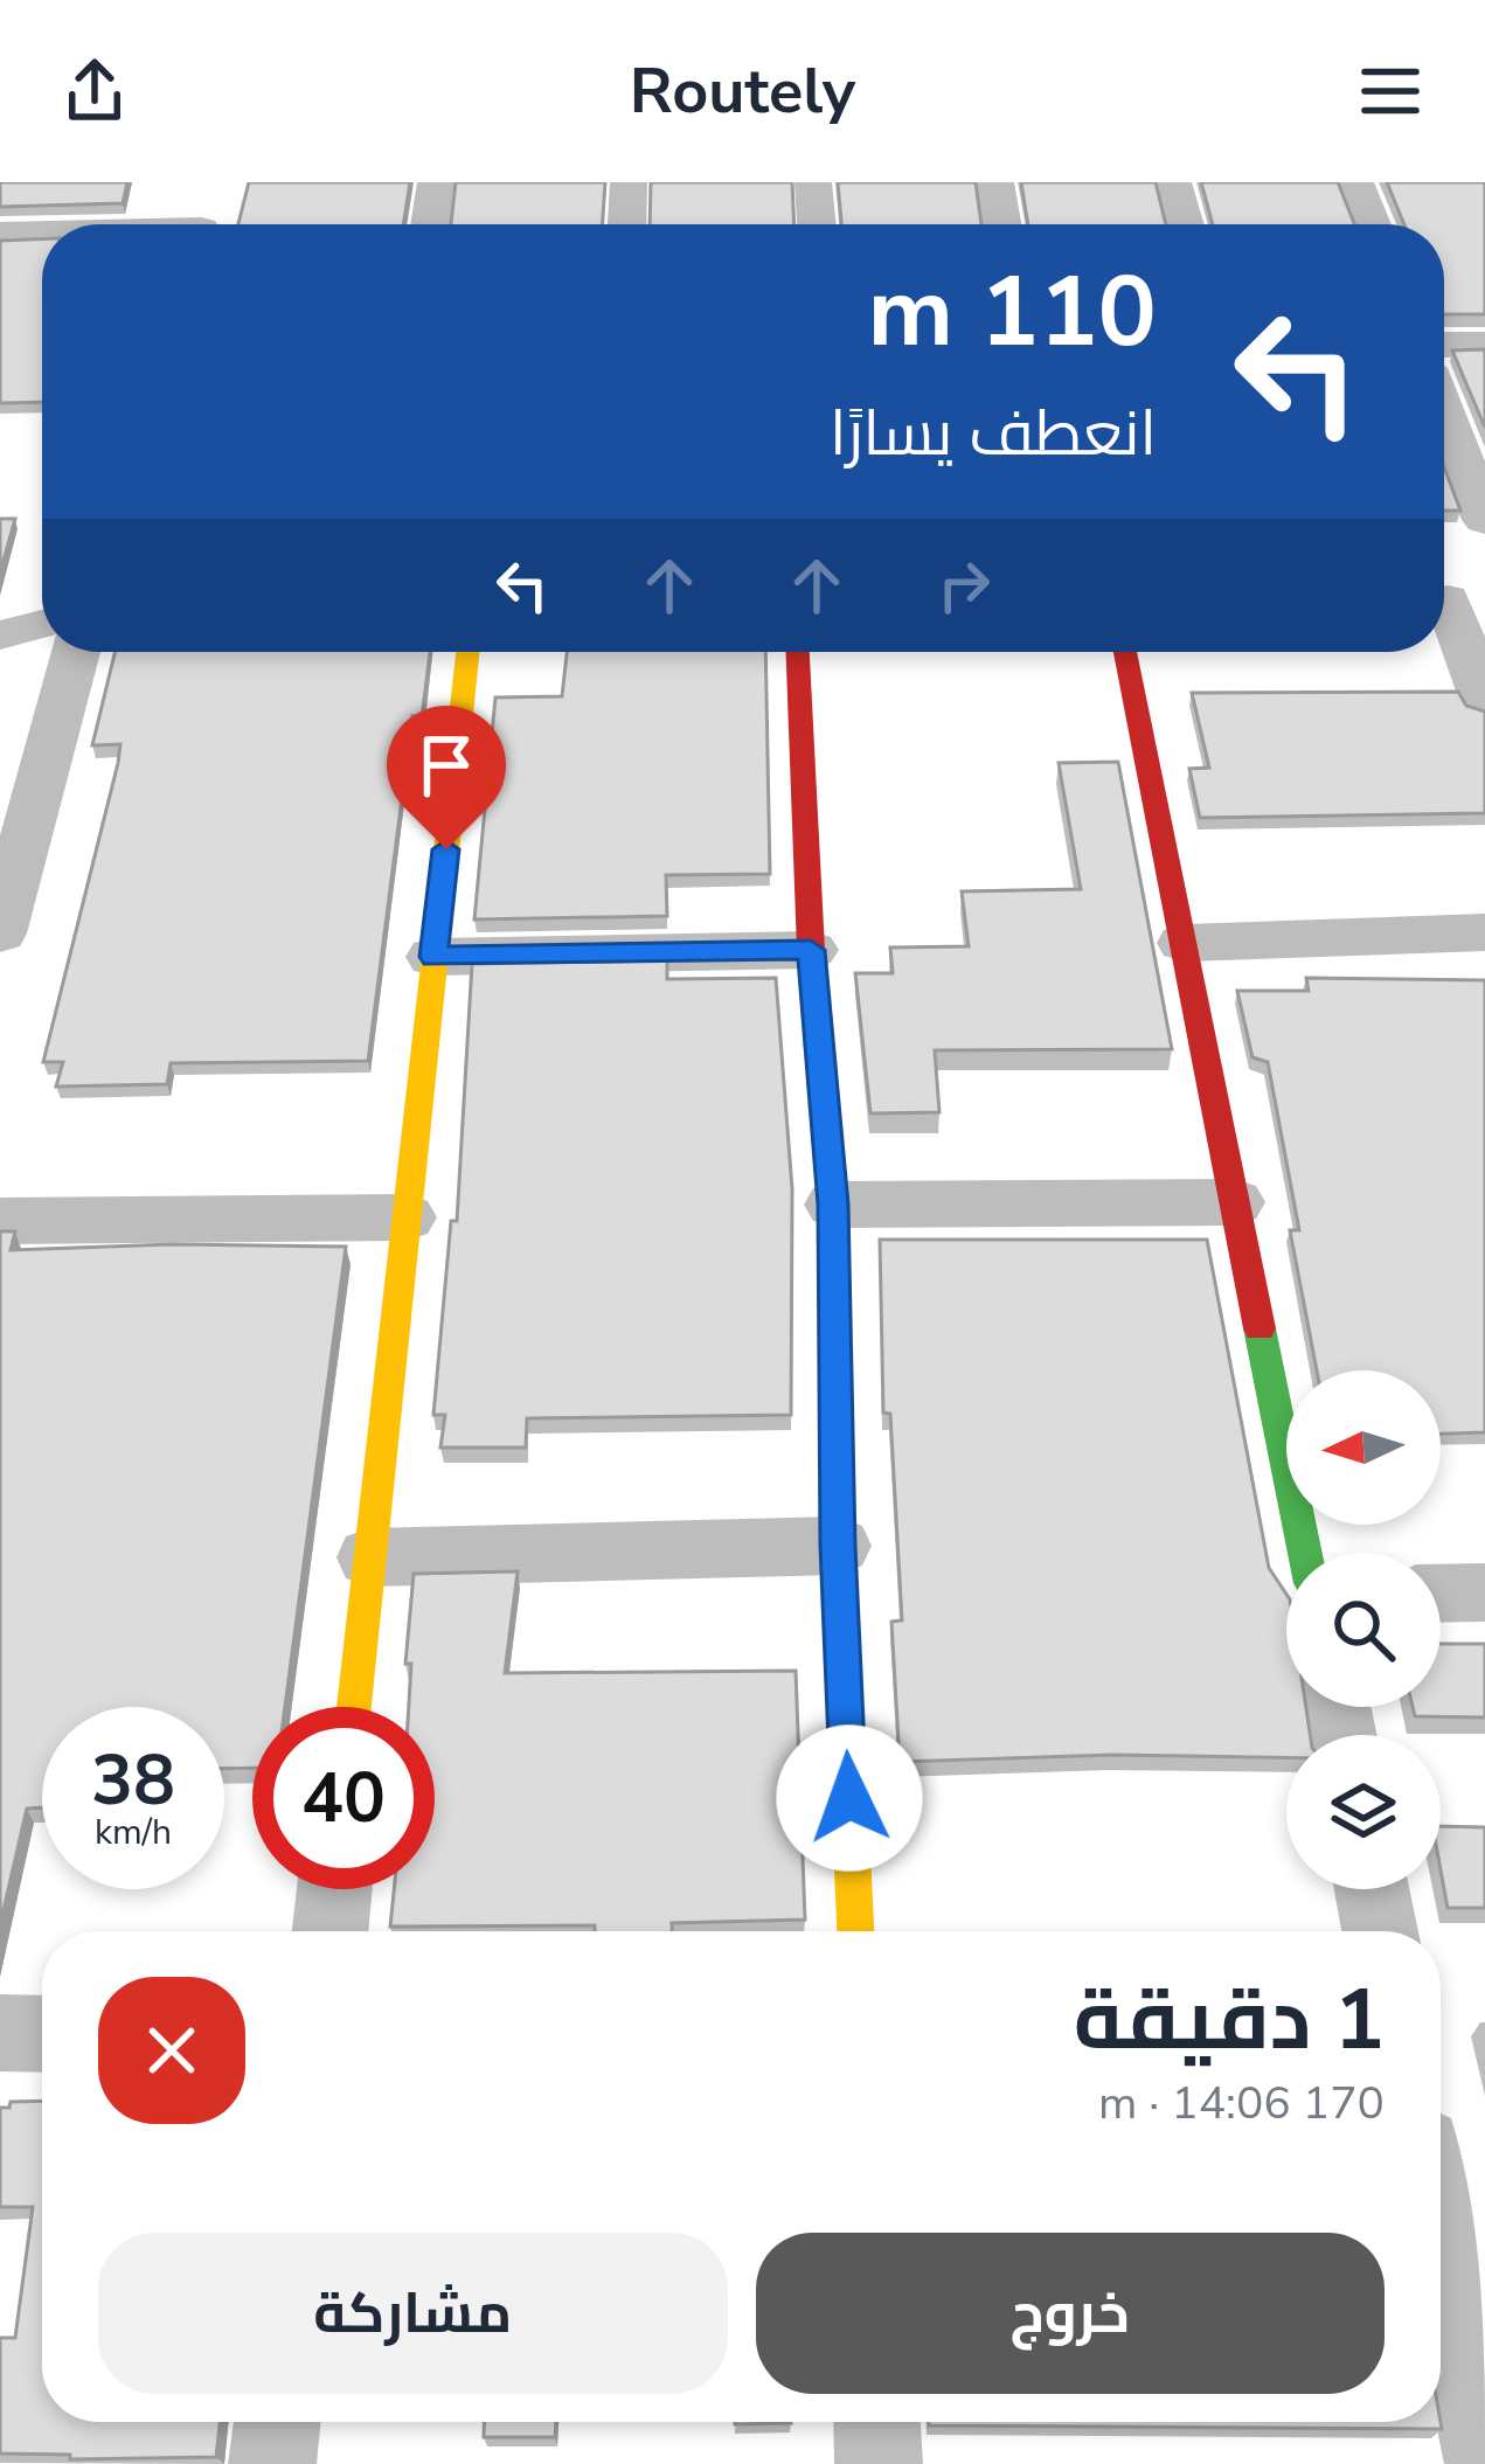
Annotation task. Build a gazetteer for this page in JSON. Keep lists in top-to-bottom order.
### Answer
{
  "north": "left",
  "page": {
    "header": "Routely",
    "turn": ["110 m", "انعطف يسارًا"],
    "speed": "38 km/h",
    "limit": "40",
    "heading": ["1 دقيقة", "170 m · 14:06"],
    "buttons": ["خروج", "مشاركة"]
  }
}
